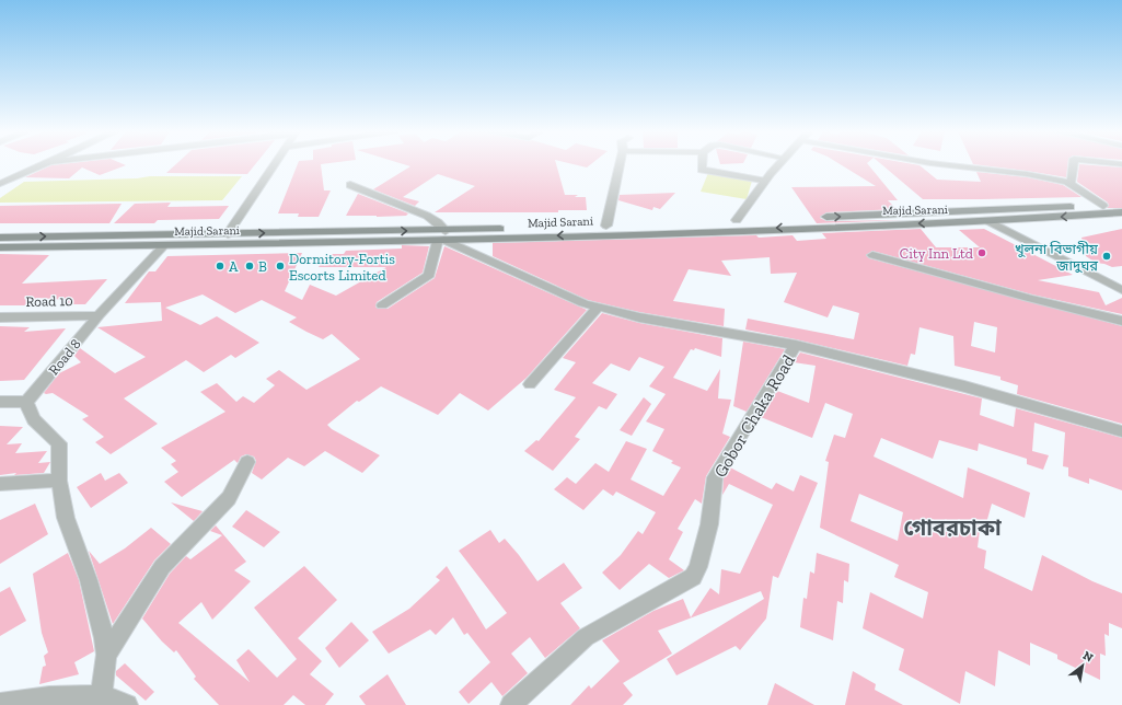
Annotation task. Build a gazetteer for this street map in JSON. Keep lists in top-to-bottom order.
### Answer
{
  "streets": {
    "main road": ["Majid Sarani"],
    "street": ["Road 10", "Road 8", "Gobor Chaka Road"]
  },
  "crossings": [
    ["Majid Sarani", "Road 8"],
    ["Majid Sarani", "Gobor Chaka Road"],
    ["Road 10", "Road 8"]
  ],
  "districts": ["গোবরচাকা"],
  "places": [
    "City Inn Ltd",
    "খুলনা বিভাগীয় জাদুঘর",
    "A",
    "B",
    "Dormitory-Fortis Escorts Limited"
  ],
  "north": "top right"
}
